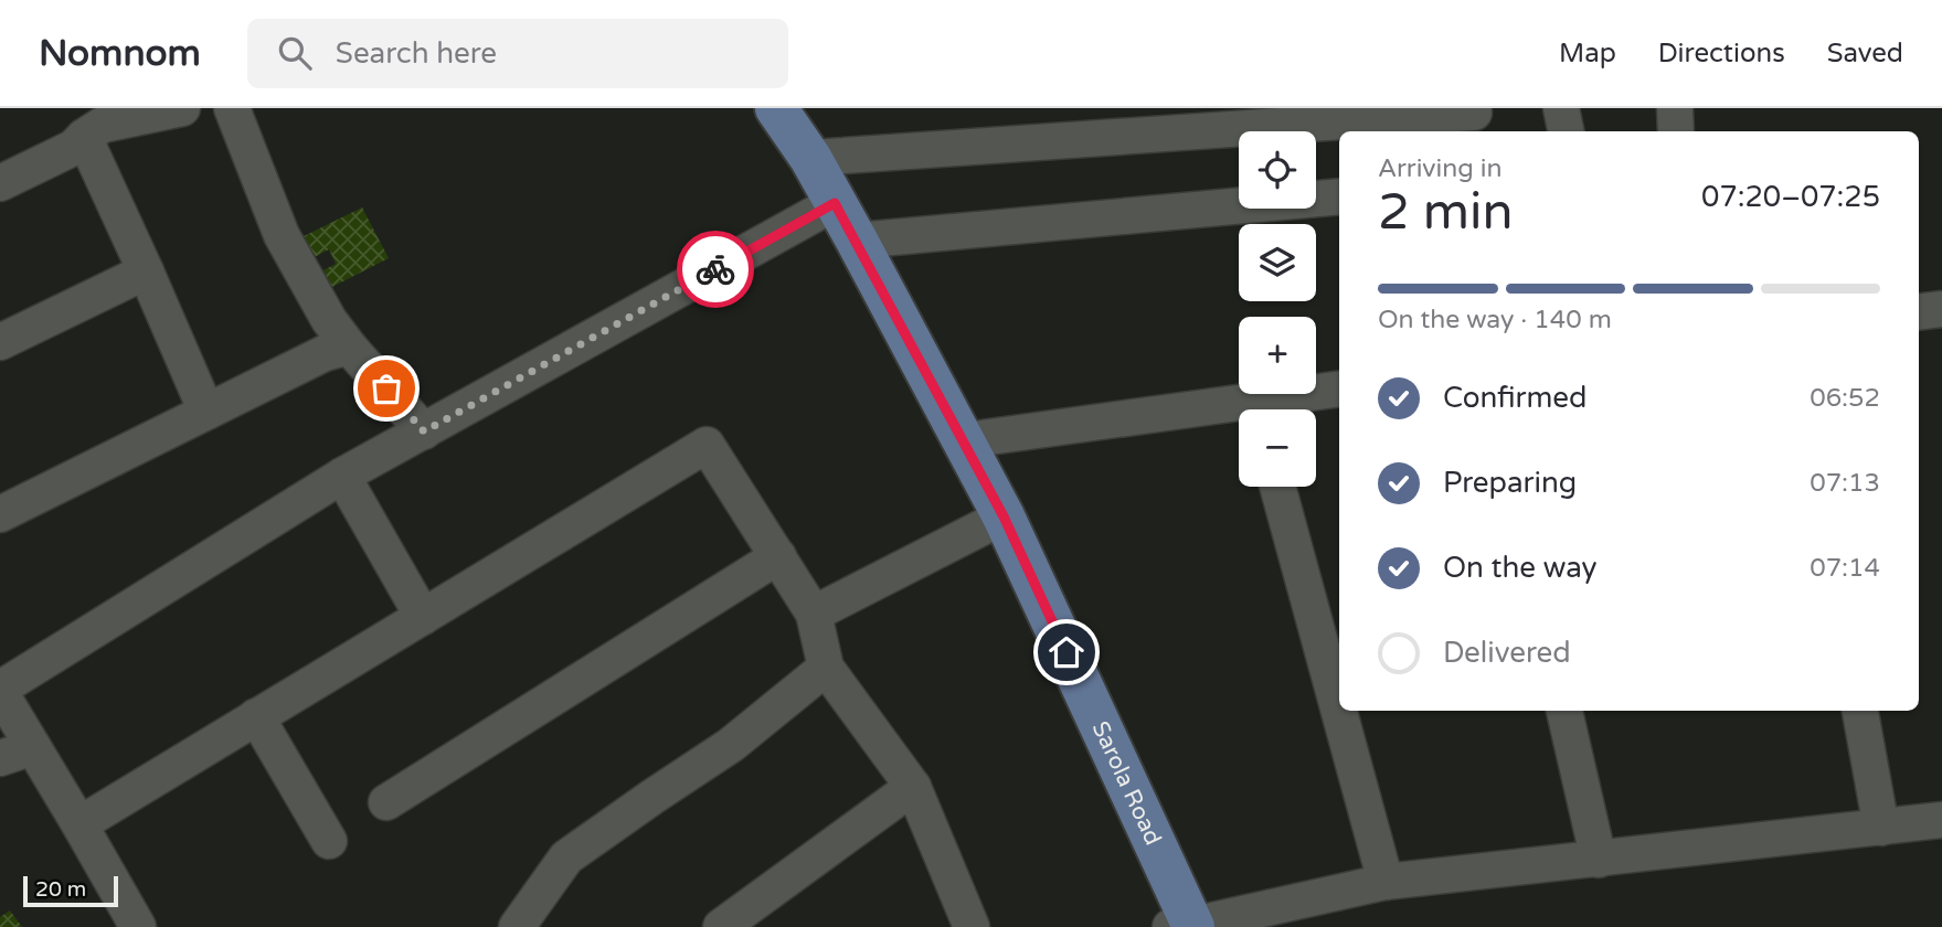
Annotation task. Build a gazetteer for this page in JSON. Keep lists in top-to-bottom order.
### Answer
{
  "streets": {
    "main road": ["Sarola Road"]
  },
  "scale_bar": "20 m",
  "page": {
    "header": "Nomnom",
    "search": "Search here",
    "nav": ["Map", "Directions", "Saved"],
    "map_buttons": ["+", "−"],
    "heading": ["2 min", "Arriving in", "07:20–07:25"],
    "bar": "On the way · 140 m",
    "list": [
      ["Confirmed", "06:52"],
      ["Preparing", "07:13"],
      ["On the way", "07:14"],
      "Delivered"
    ],
    "scale": "20 m"
  }
}
